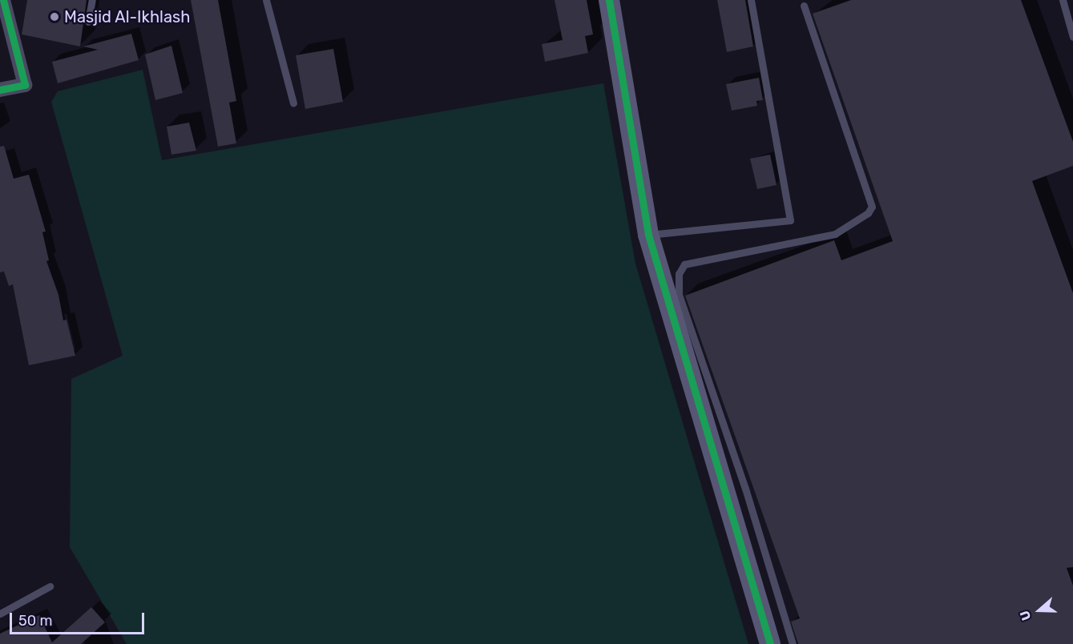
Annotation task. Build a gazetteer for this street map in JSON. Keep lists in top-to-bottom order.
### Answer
{
  "places": ["Masjid Al-Ikhlash"],
  "scale_bar": "50 m",
  "north": "left"
}
